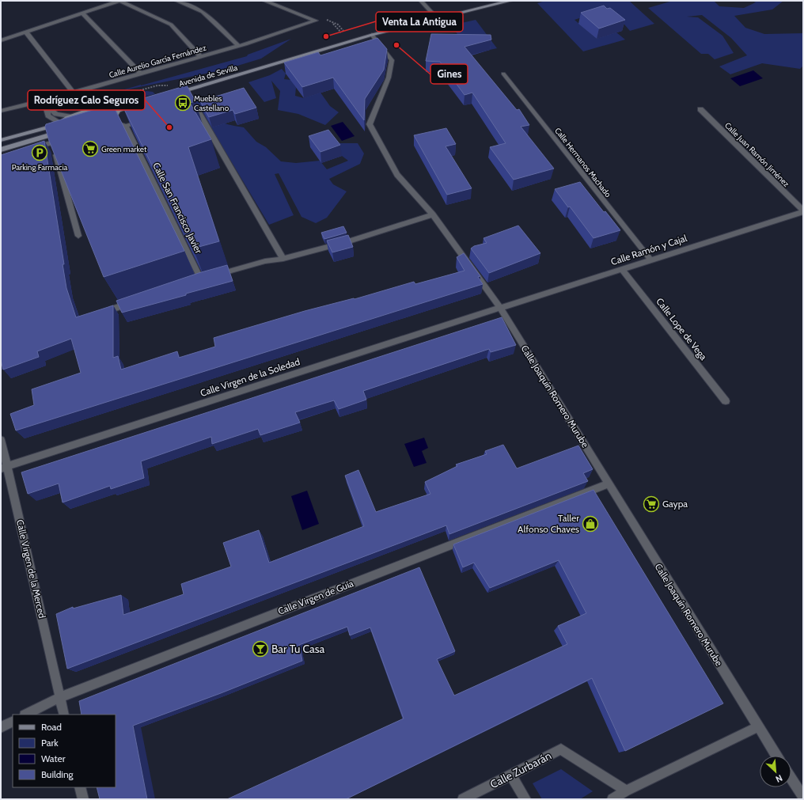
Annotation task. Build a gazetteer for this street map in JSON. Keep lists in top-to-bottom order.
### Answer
{
  "streets": {
    "main road": ["Avenida de Sevilla"],
    "street": [
      "Calle Aurelio García Fernández",
      "Calle Juan Ramón Jiménez",
      "Calle Hermanos Machado",
      "Calle San Francisco Javier",
      "Calle Ramón y Cajal",
      "Calle Lope de Vega",
      "Calle Virgen de la Soledad",
      "Calle Joaquín Romero Murube",
      "Calle Virgen de la Merced",
      "Calle Virgen de Guía",
      "Calle Zurbarán"
    ]
  },
  "crossings": [
    ["Avenida de Sevilla", "Calle Joaquín Romero Murube"],
    ["Calle Juan Ramón Jiménez", "Calle Ramón y Cajal"],
    ["Calle Hermanos Machado", "Calle Ramón y Cajal"],
    ["Calle Ramón y Cajal", "Calle Lope de Vega"],
    ["Calle Ramón y Cajal", "Calle Virgen de la Soledad"],
    ["Calle Ramón y Cajal", "Calle Joaquín Romero Murube"],
    ["Calle Virgen de la Soledad", "Calle Joaquín Romero Murube"],
    ["Calle Virgen de la Soledad", "Calle Virgen de la Merced"],
    ["Calle Joaquín Romero Murube", "Calle Virgen de Guía"],
    ["Calle Virgen de la Merced", "Calle Virgen de Guía"]
  ],
  "places": {
    "other": ["Venta La Antigua", "Gines", "Rodríguez Calo Seguros"],
    "bus stop": ["Muebles Castellano"],
    "supermarket": ["Green market", "Gaypa"],
    "parking": ["Parking Farmacia"],
    "shop": ["Taller Alfonso Chaves"],
    "bar": ["Bar Tu Casa"]
  },
  "legend": [
    "Road",
    "Park",
    "Water",
    "Building"
  ],
  "north": "bottom right"
}
